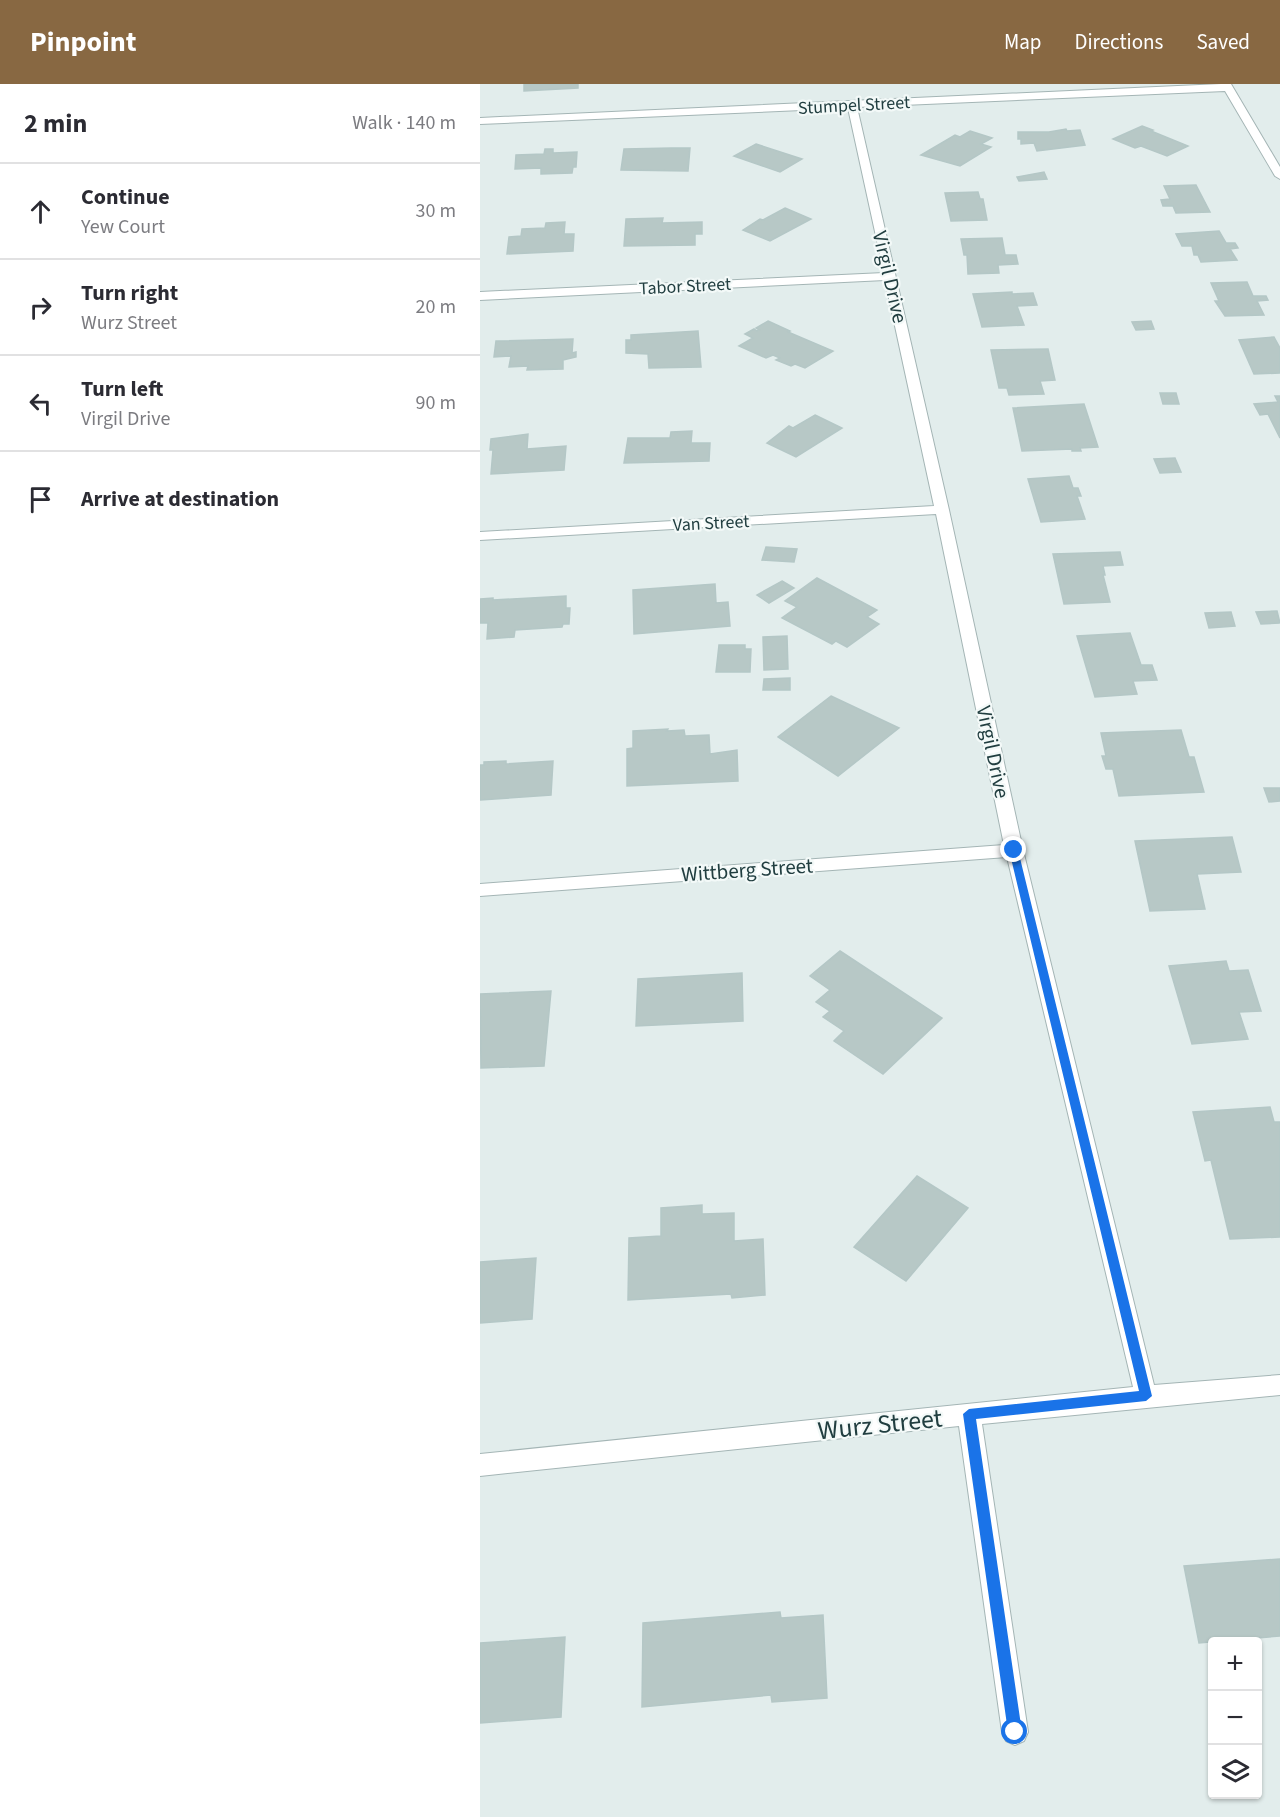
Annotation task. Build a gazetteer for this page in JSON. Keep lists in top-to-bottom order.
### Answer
{
  "streets": {
    "street": [
      "Stumpel Street",
      "Virgil Drive",
      "Tabor Street",
      "Van Street",
      "Wittberg Street",
      "Wurz Street"
    ]
  },
  "crossings": [
    ["Stumpel Street", "Virgil Drive"],
    ["Virgil Drive", "Tabor Street"],
    ["Virgil Drive", "Van Street"],
    ["Virgil Drive", "Wittberg Street"],
    ["Virgil Drive", "Wurz Street"]
  ],
  "page": {
    "header": "Pinpoint",
    "nav": ["Map", "Directions", "Saved"],
    "heading": ["2 min", "Walk · 140 m"],
    "list": [
      ["Continue", "Yew Court", "30 m"],
      ["Turn right", "Wurz Street", "20 m"],
      ["Turn left", "Virgil Drive", "90 m"],
      "Arrive at destination"
    ],
    "map_buttons": ["+", "−"]
  }
}
